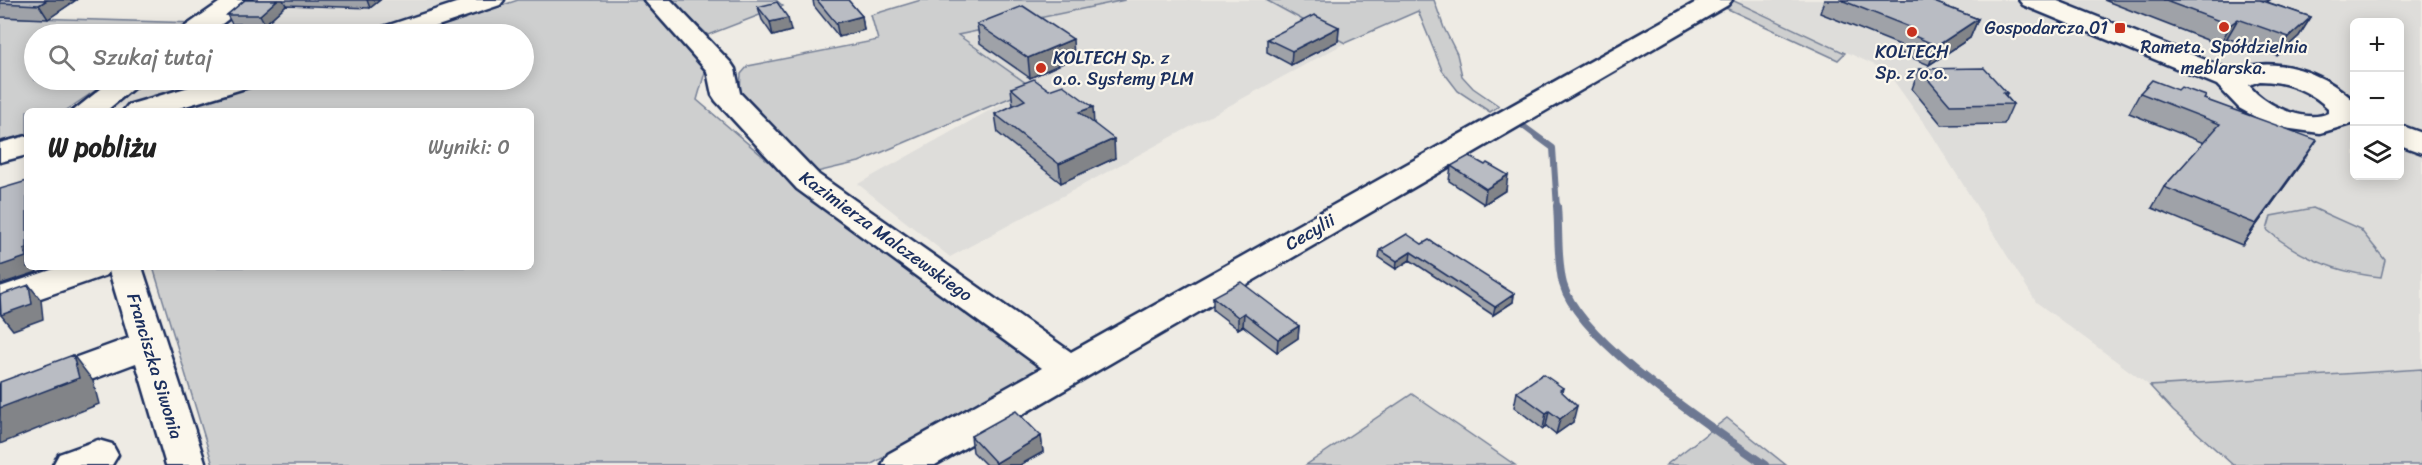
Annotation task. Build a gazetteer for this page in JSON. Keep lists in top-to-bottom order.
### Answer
{
  "streets": {
    "street": ["Cecylii", "Kazimierza Malczewskiego", "Franciszka Siwonia"]
  },
  "crossings": [
    ["Cecylii", "Kazimierza Malczewskiego"]
  ],
  "places": {
    "other": ["Rameta. Spółdzielnia meblarska.", "KOLTECH Sp. z o.o.", "KOLTECH Sp. z o.o. Systemy PLM"],
    "transit": ["Gospodarcza 01"]
  },
  "page": {
    "map_buttons": ["+", "−"],
    "search": "Szukaj tutaj",
    "heading": ["W pobliżu", "Wyniki: 0"]
  }
}
